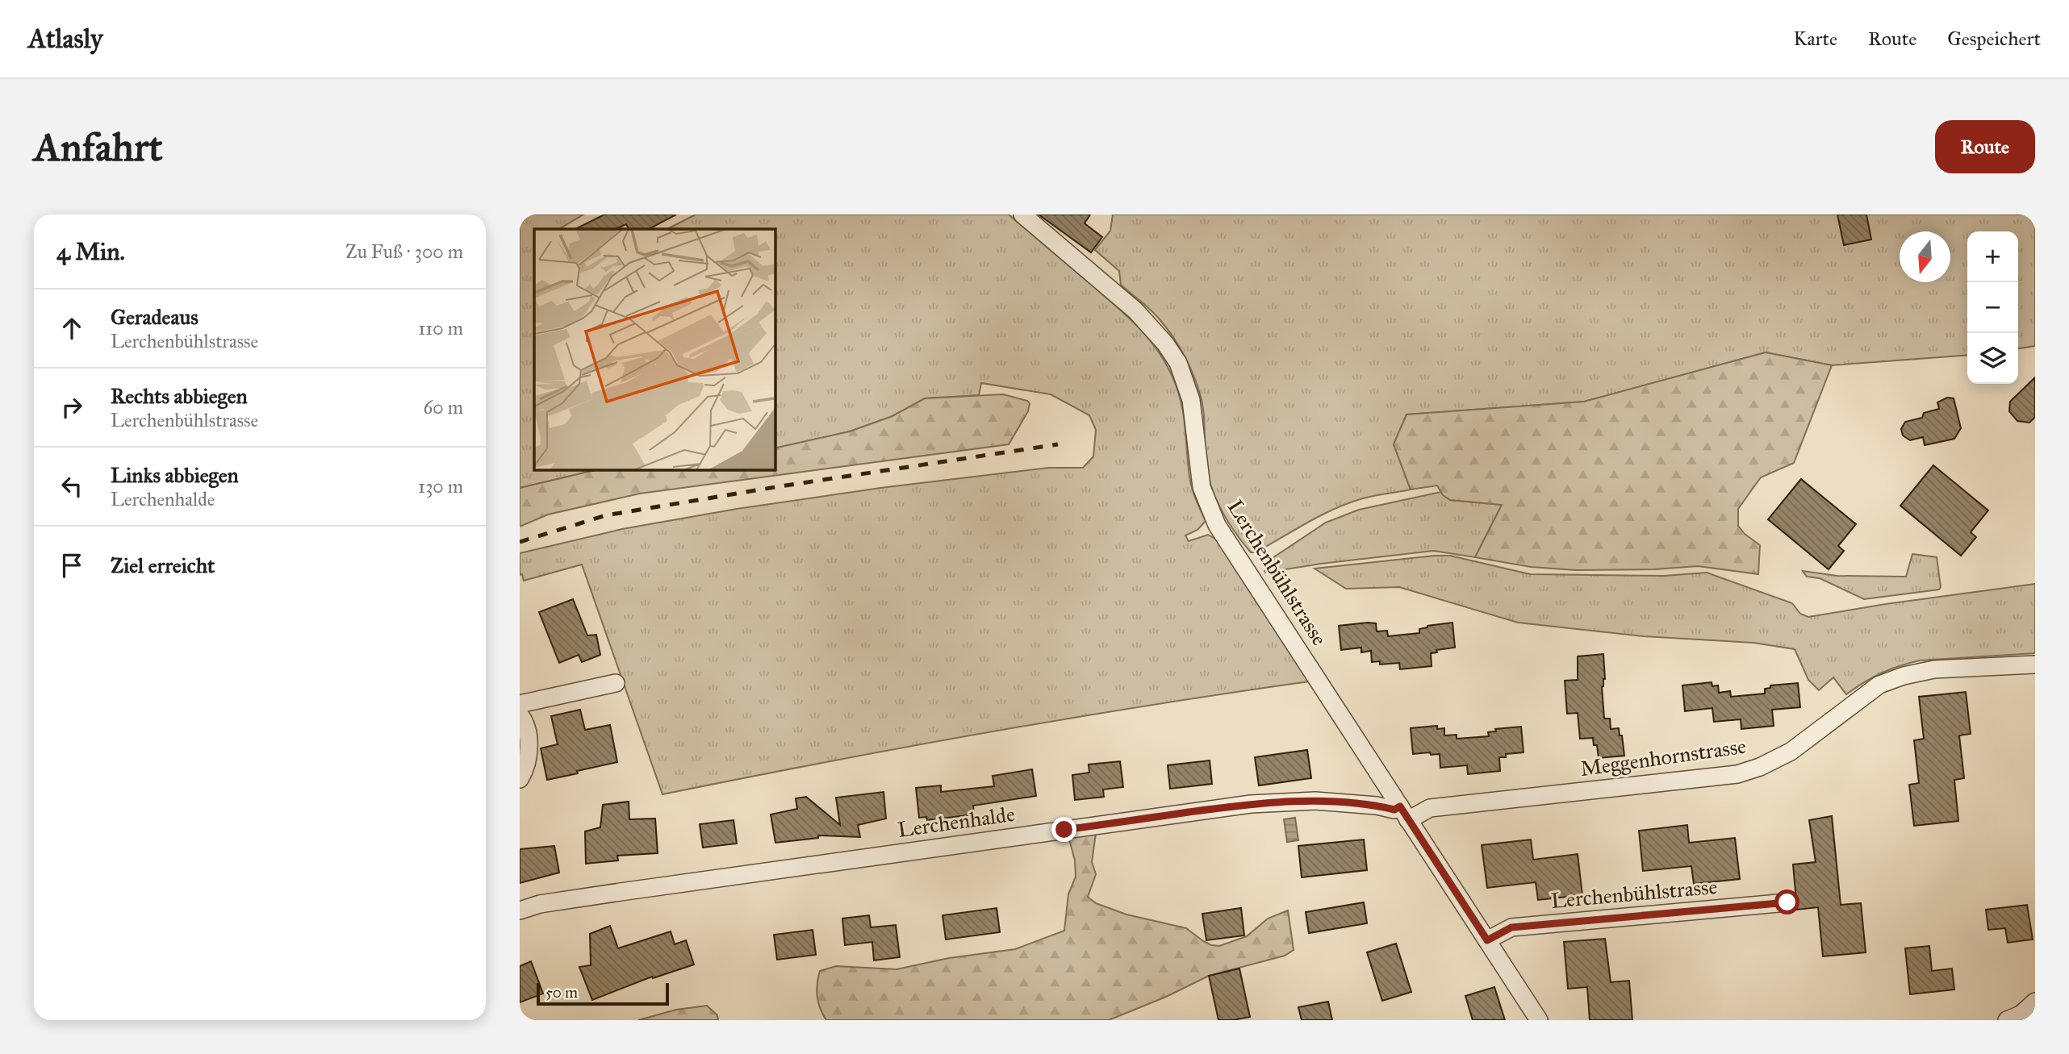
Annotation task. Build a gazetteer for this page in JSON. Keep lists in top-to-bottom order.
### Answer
{
  "streets": {
    "street": ["Lerchenbühlstrasse", "Meggenhornstrasse", "Lerchenhalde"]
  },
  "crossings": [
    ["Lerchenbühlstrasse", "Meggenhornstrasse"],
    ["Lerchenbühlstrasse", "Lerchenhalde"],
    ["Meggenhornstrasse", "Lerchenhalde"]
  ],
  "scale_bar": "50 m",
  "north": "bottom",
  "page": {
    "header": "Atlasly",
    "nav": ["Karte", "Route", "Gespeichert"],
    "buttons": "Route",
    "title": "Anfahrt",
    "heading": ["4 Min.", "Zu Fuß · 300 m"],
    "map_buttons": ["+", "−"],
    "list": [
      ["Geradeaus", "Lerchenbühlstrasse", "110 m"],
      ["Rechts abbiegen", "Lerchenbühlstrasse", "60 m"],
      ["Links abbiegen", "Lerchenhalde", "130 m"],
      "Ziel erreicht"
    ],
    "scale": "50 m"
  }
}
